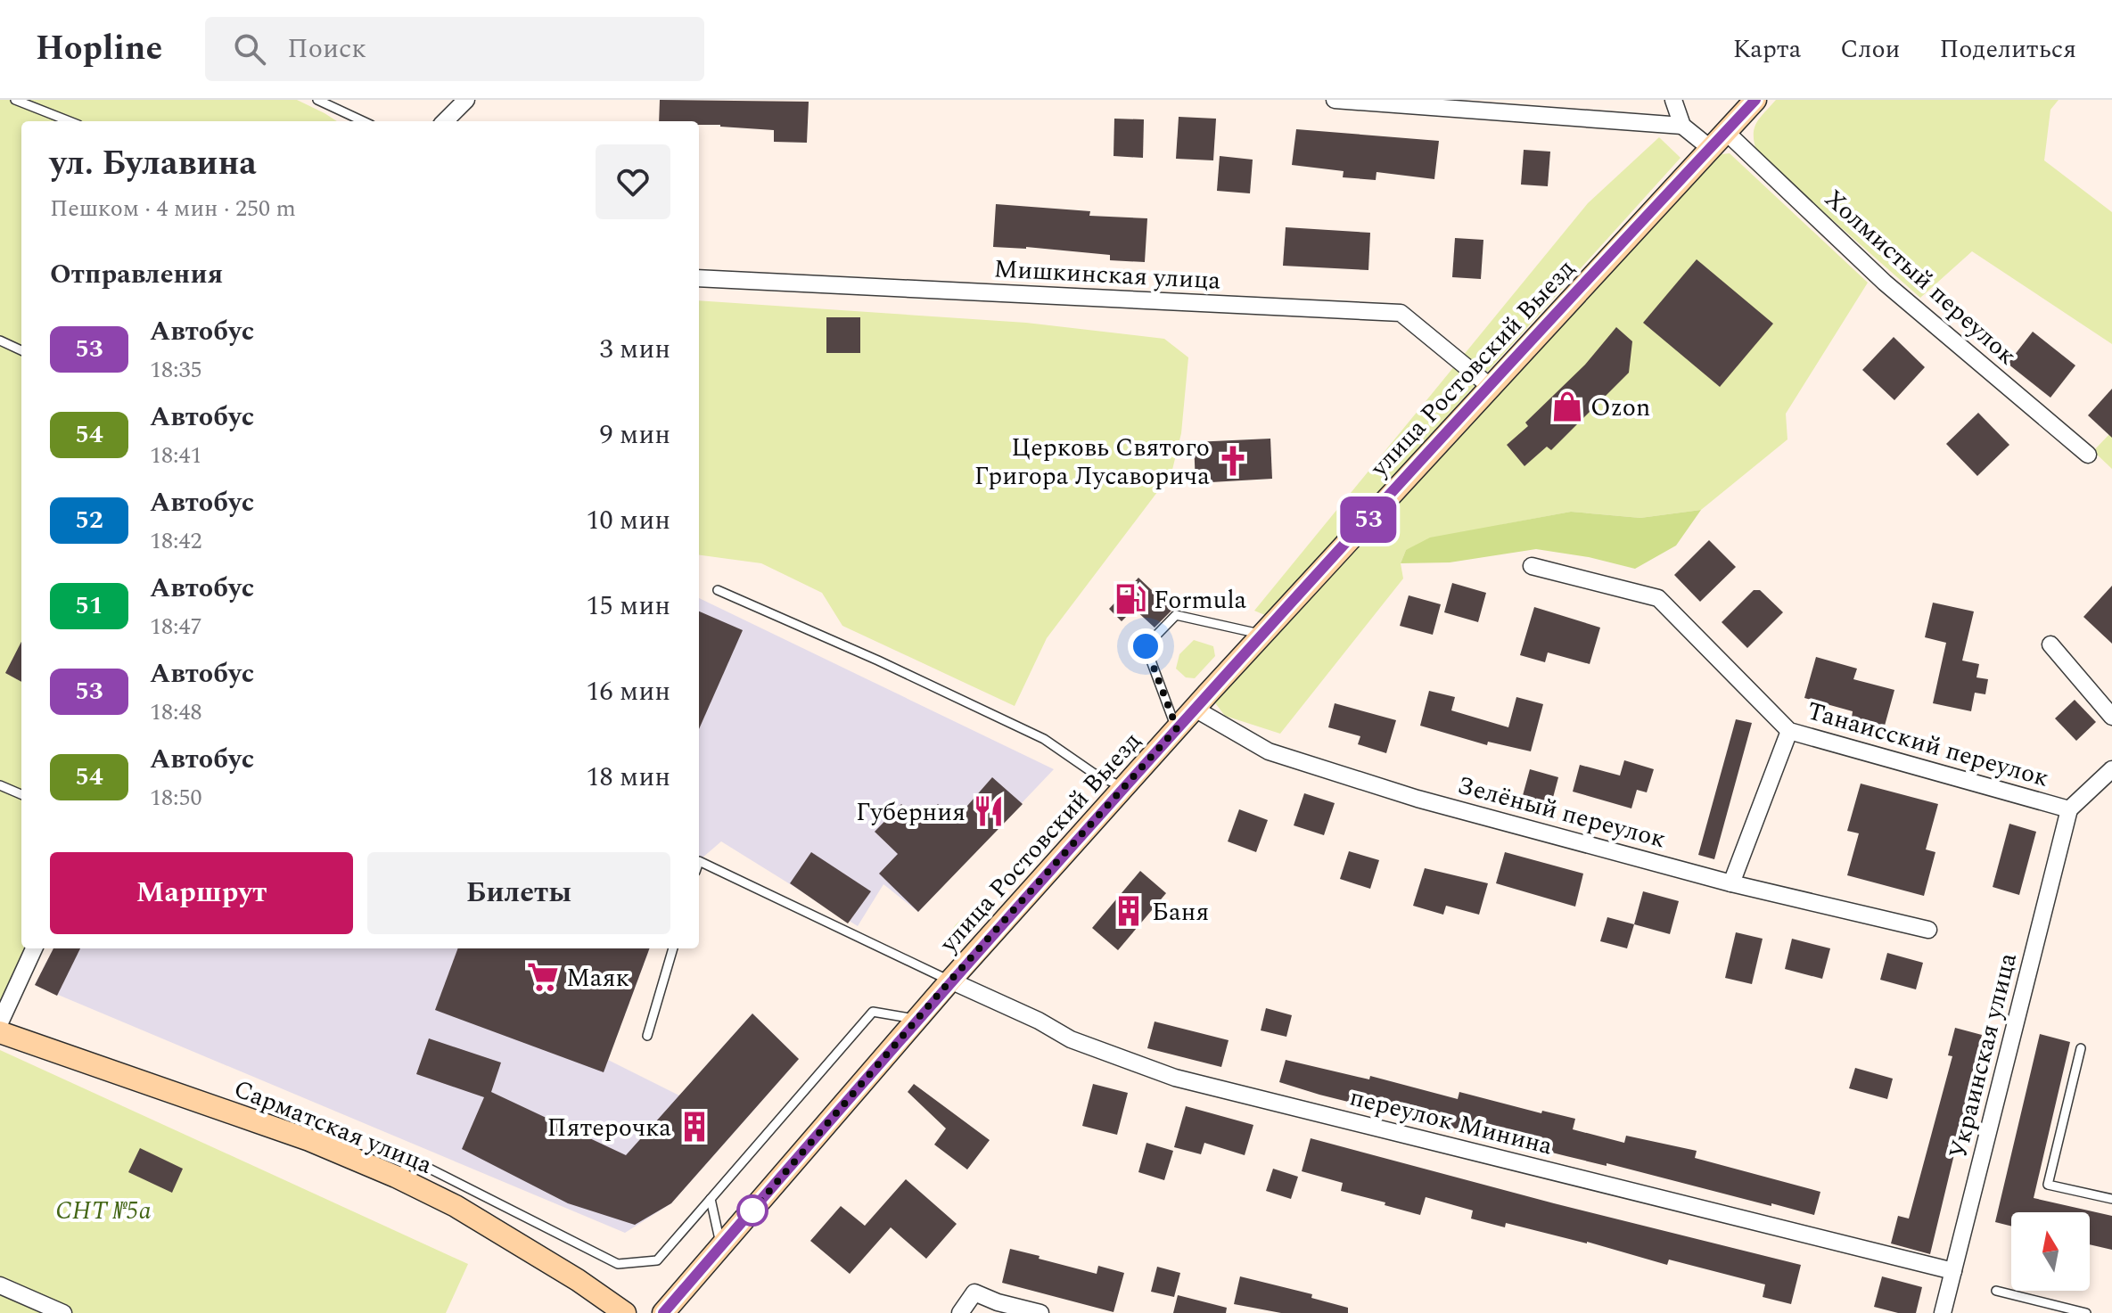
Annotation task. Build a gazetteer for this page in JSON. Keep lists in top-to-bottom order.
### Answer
{
  "streets": {
    "main road": ["улица Ростовский Выезд", "Сарматская улица"],
    "street": [
      "Мишкинская улица",
      "Холмистый переулок",
      "Танаисский переулок",
      "Зелёный переулок",
      "Украинская улица",
      "переулок Минина"
    ]
  },
  "crossings": [
    ["Мишкинская улица", "улица Ростовский Выезд"],
    ["Холмистый переулок", "улица Ростовский Выезд"],
    ["улица Ростовский Выезд", "Зелёный переулок"],
    ["улица Ростовский Выезд", "переулок Минина"],
    ["Танаисский переулок", "Украинская улица"],
    ["Украинская улица", "переулок Минина"]
  ],
  "parks": ["СНТ №5а"],
  "places": {
    "shop": ["Ozon"],
    "church": ["Церковь Святого Григора Лусаворича"],
    "fuel station": ["Formula"],
    "restaurant": ["Губерния"],
    "building": ["Баня", "Пятерочка"],
    "supermarket": ["Маяк"]
  },
  "lines": ["bus line 53"],
  "north": "top",
  "page": {
    "header": "Hopline",
    "search": "Поиск",
    "nav": ["Карта", "Слои", "Поделиться"],
    "on_map": "53",
    "heading": [
      ["ул. Булавина", "Пешком · 4 мин · 250 m"],
      "Отправления"
    ],
    "list": [
      {
        "mark": "53",
        "name": "Автобус",
        "note": "18:35",
        "value": "3 мин"
      },
      {
        "mark": "54",
        "name": "Автобус",
        "note": "18:41",
        "value": "9 мин"
      },
      {
        "mark": "52",
        "name": "Автобус",
        "note": "18:42",
        "value": "10 мин"
      },
      {
        "mark": "51",
        "name": "Автобус",
        "note": "18:47",
        "value": "15 мин"
      },
      {
        "mark": "53",
        "name": "Автобус",
        "note": "18:48",
        "value": "16 мин"
      },
      {
        "mark": "54",
        "name": "Автобус",
        "note": "18:50",
        "value": "18 мин"
      }
    ],
    "buttons": ["Маршрут", "Билеты"]
  }
}
